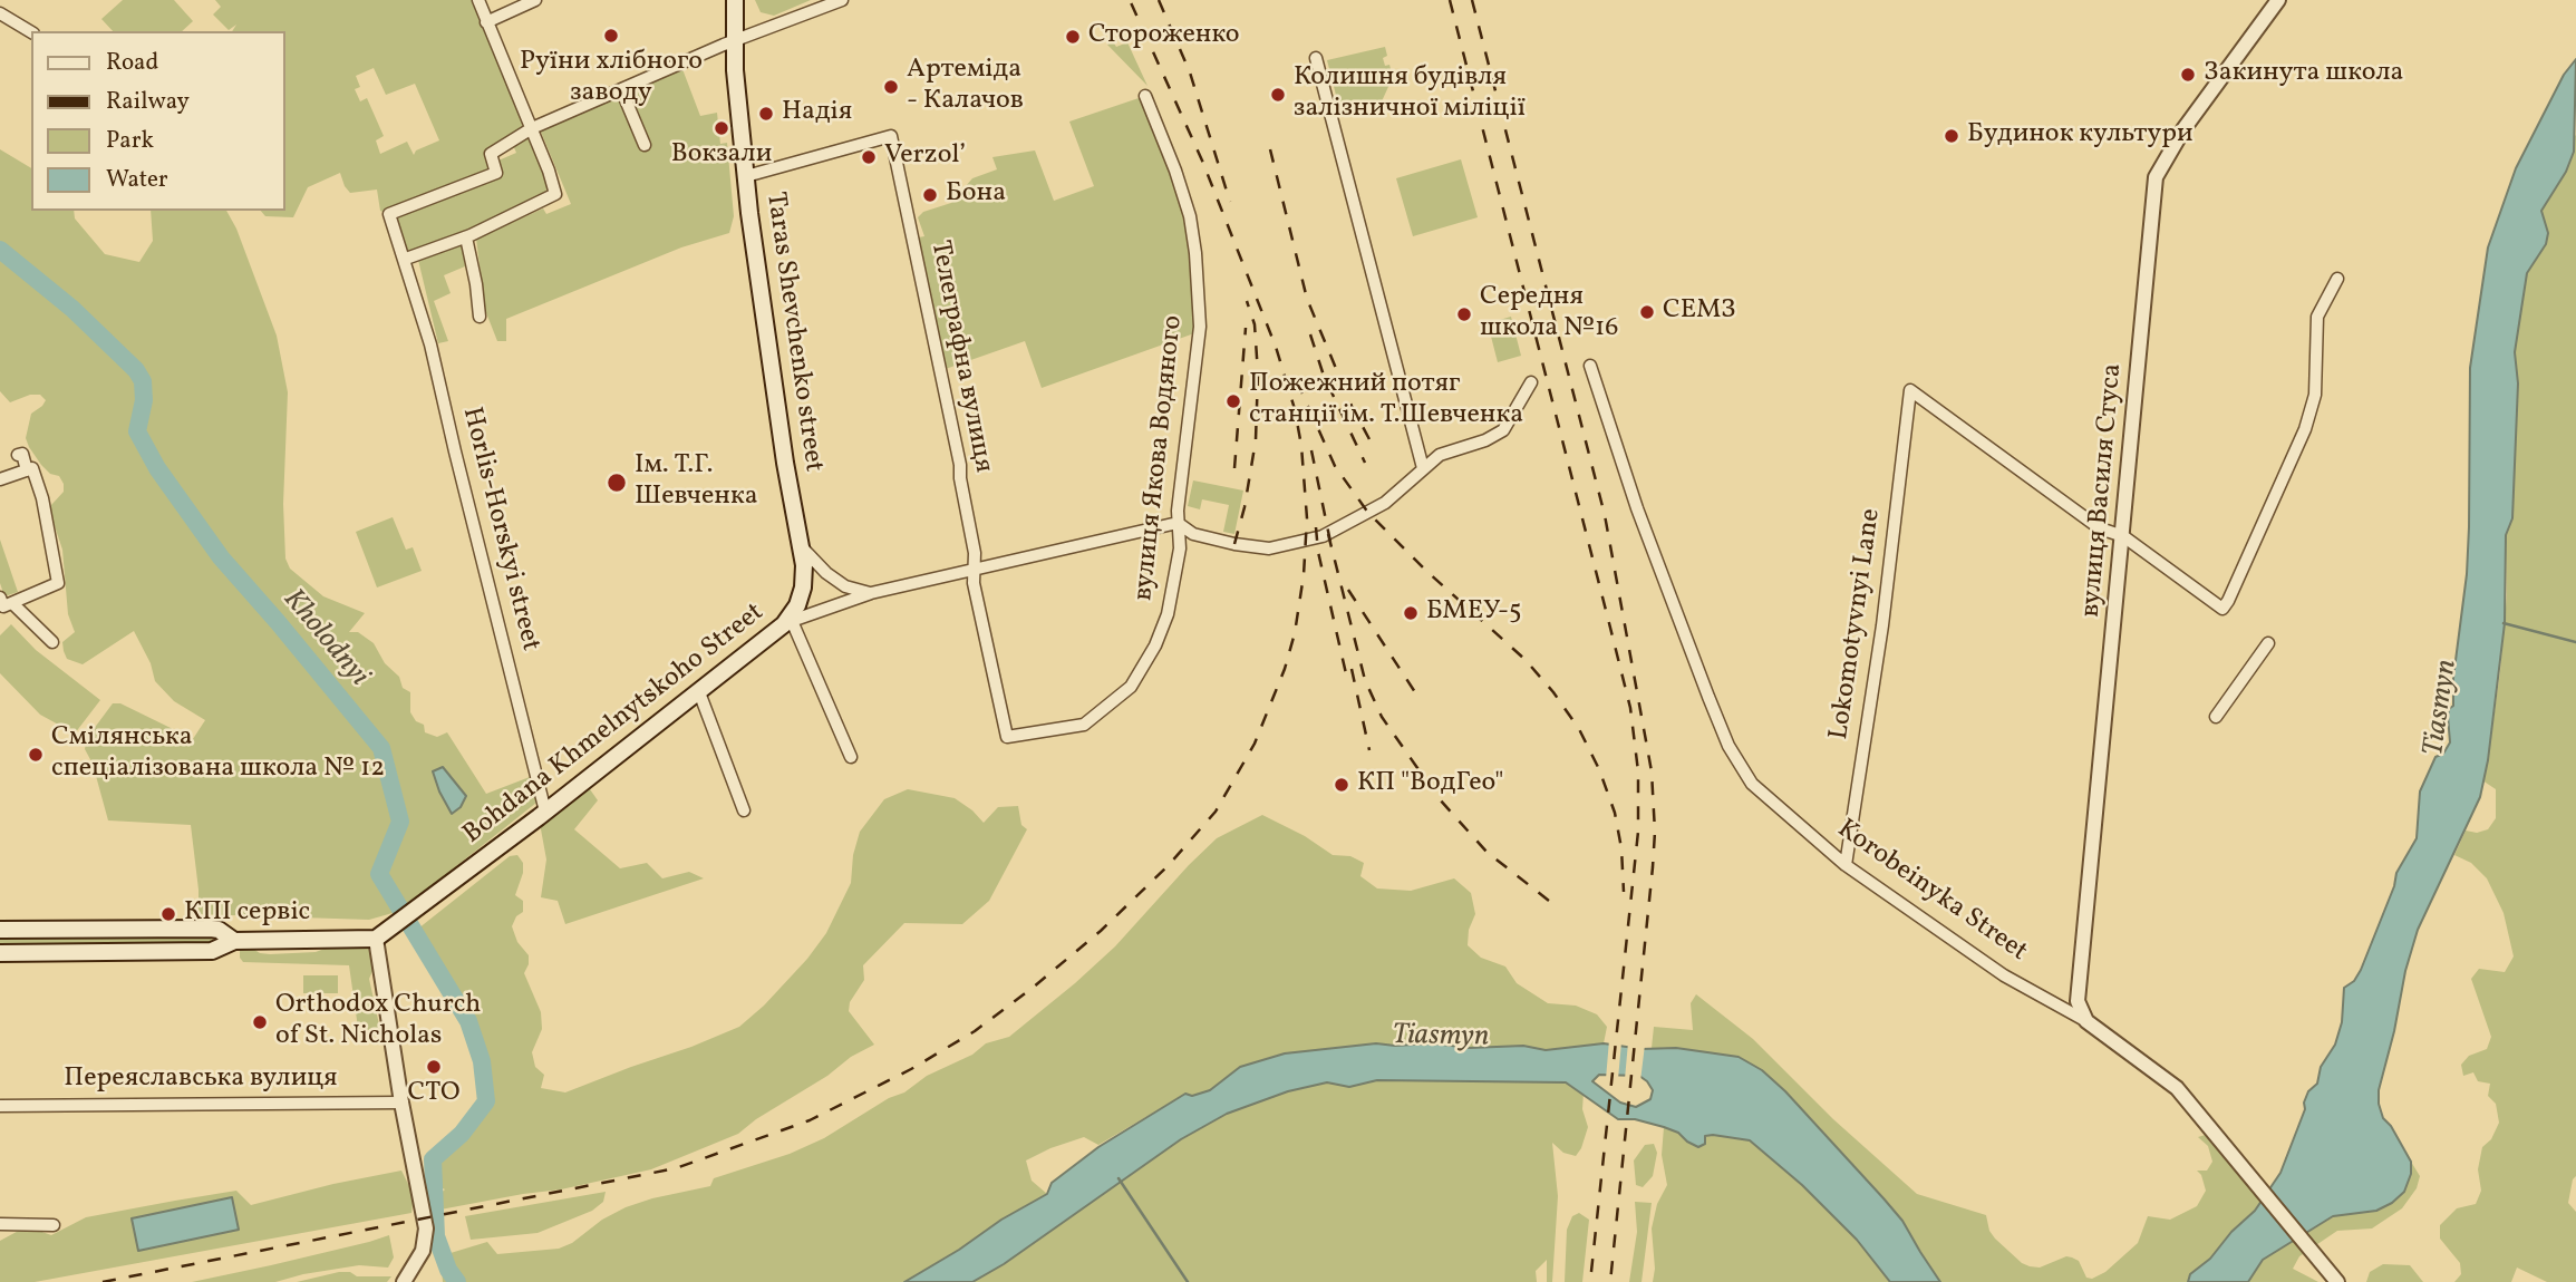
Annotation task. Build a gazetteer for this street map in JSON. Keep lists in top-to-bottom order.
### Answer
{
  "streets": {
    "main road": ["Taras Shevchenko street", "Bohdana Khmelnytskoho Street"],
    "street": [
      "Телеграфна вулиця",
      "вулиця Якова Водяного",
      "вулиця Василя Стуса",
      "Horlis-Horskyi street",
      "Lokomotyvnyi Lane",
      "Korobeinyka Street",
      "Переяславська вулиця"
    ]
  },
  "crossings": [
    ["Taras Shevchenko street", "Телеграфна вулиця"],
    ["Taras Shevchenko street", "Bohdana Khmelnytskoho Street"],
    ["Телеграфна вулиця", "вулиця Якова Водяного"],
    ["Телеграфна вулиця", "Bohdana Khmelnytskoho Street"],
    ["вулиця Якова Водяного", "Bohdana Khmelnytskoho Street"],
    ["вулиця Василя Стуса", "Lokomotyvnyi Lane"],
    ["вулиця Василя Стуса", "Korobeinyka Street"],
    ["Horlis-Horskyi street", "Bohdana Khmelnytskoho Street"],
    ["Lokomotyvnyi Lane", "Korobeinyka Street"]
  ],
  "water": ["Kholodnyi", "Tiasmyn"],
  "places": [
    "Руїни хлібного заводу",
    "Стороженко",
    "Закинута школа",
    "Артеміда - Калачов",
    "Колишня будівля залізничної міліції",
    "Надія",
    "Вокзали",
    "Будинок культури",
    "Verzol’",
    "Бона",
    "СЕМЗ",
    "Середня школа №16",
    "Пожежний потяг станції ім. Т.Шевченка",
    "Ім. Т.Г. Шевченка",
    "БМЕУ-5",
    "Смілянська спеціалізована школа № 12",
    "КП \"ВодГео\"",
    "КПІ сервіс",
    "Orthodox Church of St. Nicholas",
    "СТО"
  ],
  "legend": [
    "Road",
    "Railway",
    "Park",
    "Water"
  ]
}
